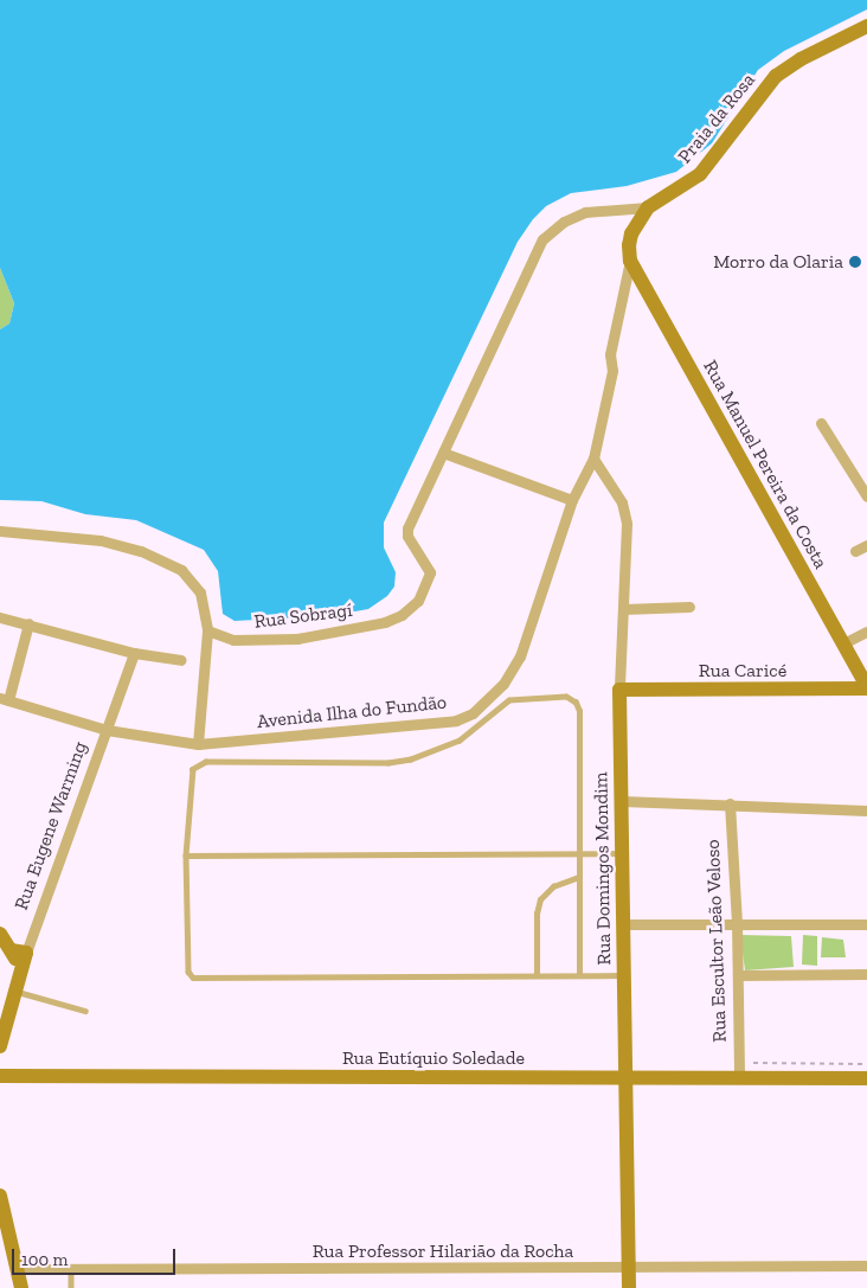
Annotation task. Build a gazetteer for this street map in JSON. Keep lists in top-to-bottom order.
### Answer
{
  "streets": {
    "street": [
      "Praia da Rosa",
      "Rua Manuel Pereira da Costa",
      "Rua Sobragí",
      "Rua Caricé",
      "Avenida Ilha do Fundão",
      "Rua Eugene Warming",
      "Rua Domingos Mondim",
      "Rua Escultor Leão Veloso",
      "Rua Eutíquio Soledade",
      "Rua Professor Hilarião da Rocha"
    ]
  },
  "crossings": [
    ["Praia da Rosa", "Rua Manuel Pereira da Costa"],
    ["Praia da Rosa", "Avenida Ilha do Fundão"],
    ["Rua Manuel Pereira da Costa", "Rua Caricé"],
    ["Rua Manuel Pereira da Costa", "Avenida Ilha do Fundão"],
    ["Rua Caricé", "Rua Domingos Mondim"],
    ["Avenida Ilha do Fundão", "Rua Eugene Warming"],
    ["Avenida Ilha do Fundão", "Rua Domingos Mondim"],
    ["Rua Domingos Mondim", "Rua Eutíquio Soledade"],
    ["Rua Domingos Mondim", "Rua Professor Hilarião da Rocha"],
    ["Rua Escultor Leão Veloso", "Rua Eutíquio Soledade"]
  ],
  "places": ["Morro da Olaria"],
  "scale_bar": "100 m"
}
